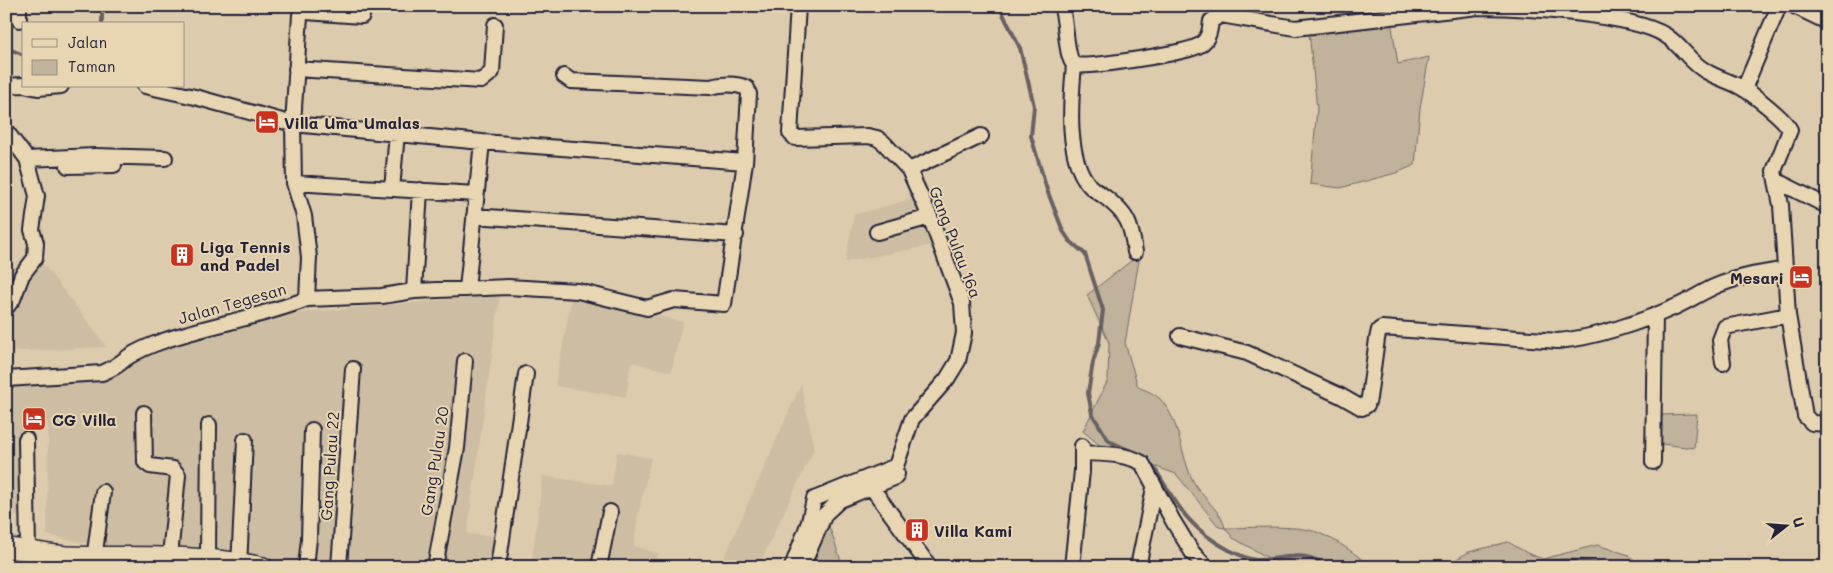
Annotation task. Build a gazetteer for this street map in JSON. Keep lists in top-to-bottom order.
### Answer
{
  "streets": {
    "street": [
      "Gang Pulau 16a",
      "Jalan Tegesan",
      "Gang Pulau 20",
      "Gang Pulau 22"
    ]
  },
  "places": {
    "hotel": ["Villa Uma Umalas", "Mesari", "CG Villa"],
    "building": ["Liga Tennis and Padel", "Villa Kami"]
  },
  "legend": ["Jalan", "Taman"],
  "north": "right"
}
